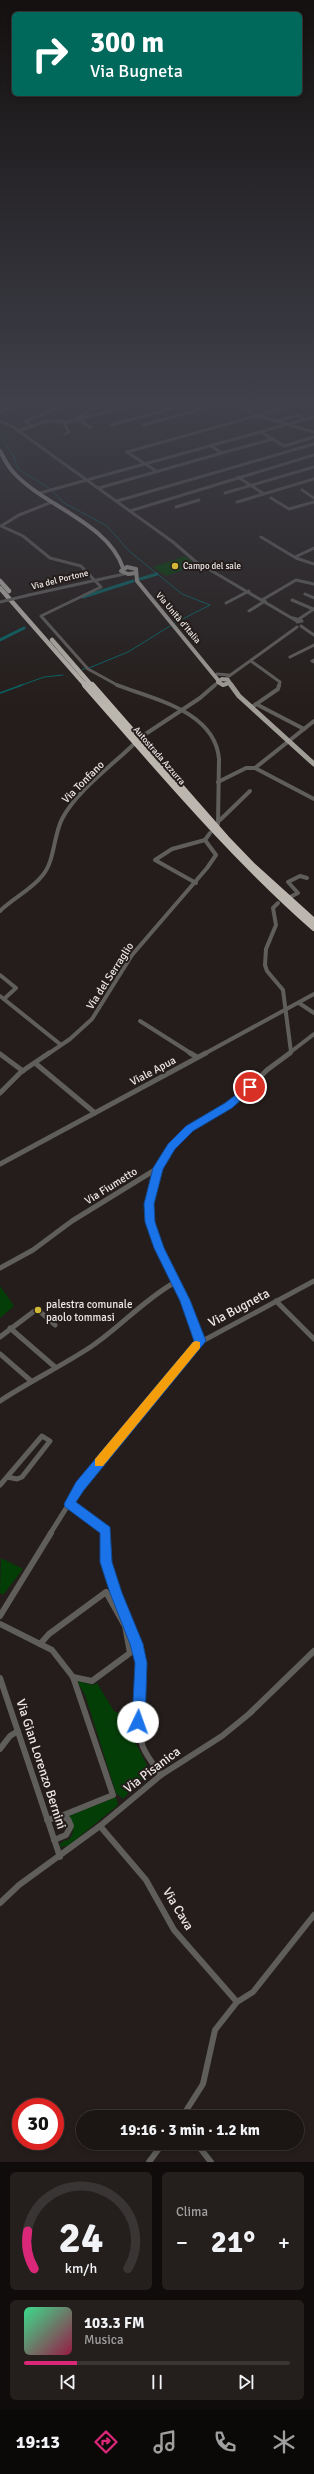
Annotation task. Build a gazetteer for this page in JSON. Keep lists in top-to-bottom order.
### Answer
{
  "streets": {
    "highway": ["Autostrada Azzurra"],
    "main road": ["Via Unità d'Italia"],
    "street": [
      "Via del Portone",
      "Via Tonfano",
      "Via del Serraglio",
      "Viale Apua",
      "Via Fiumetto",
      "Via Bugneta",
      "Via Gian Lorenzo Bernini",
      "Via Pisanica",
      "Via Cava"
    ]
  },
  "crossings": [
    ["Via del Portone", "Via Unità d'Italia"],
    ["Via Gian Lorenzo Bernini", "Via Pisanica"],
    ["Via Pisanica", "Via Cava"]
  ],
  "places": ["Campo del sale", "palestra comunale paolo tommasi"],
  "page": {
    "turn": ["300 m", "Via Bugneta"],
    "limit": "30",
    "trip": "19:16 · 3 min · 1.2 km",
    "tile": "Clima",
    "heat": ["−", "21°", "+"],
    "song": ["103.3 FM", "Musica"],
    "tabs": "19:13",
    "gauge": ["24", "km/h"]
  }
}
